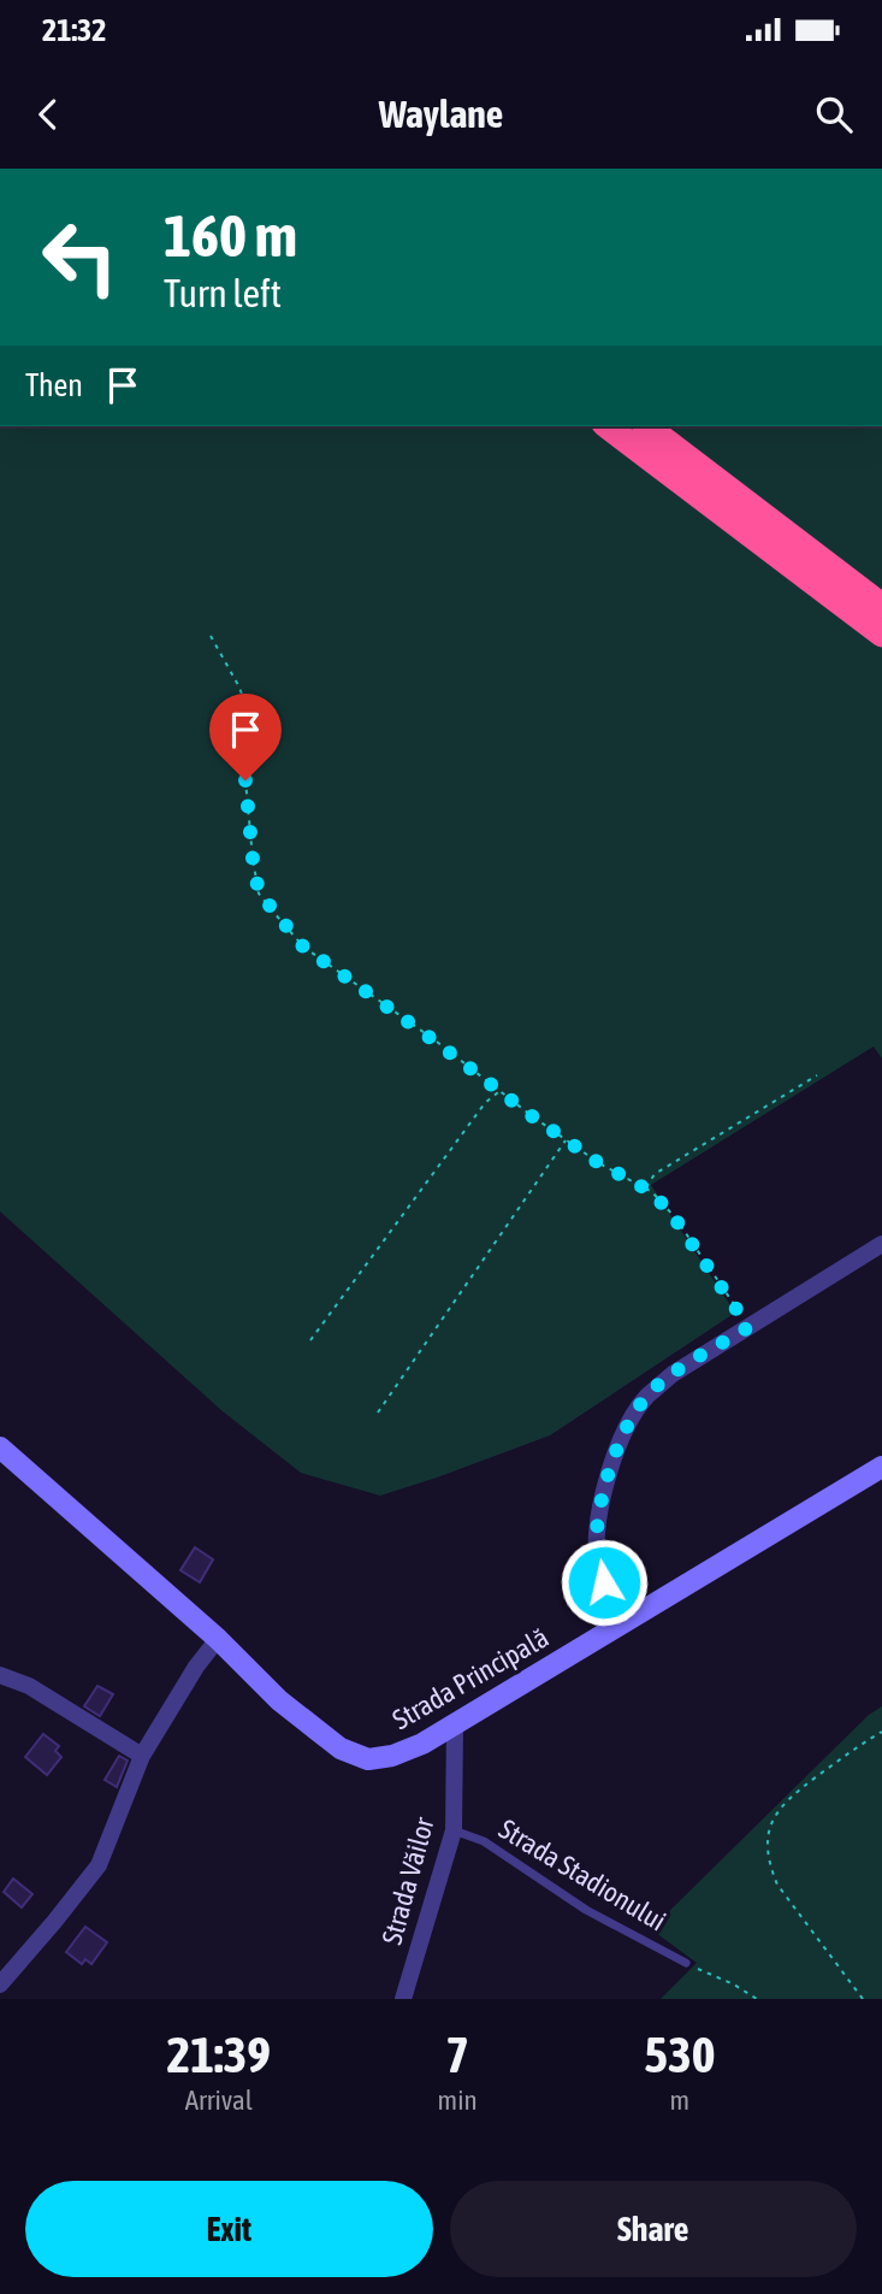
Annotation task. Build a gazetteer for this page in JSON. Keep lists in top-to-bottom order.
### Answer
{
  "streets": {
    "street": ["Strada Principală", "Strada Văilor"],
    "lane": ["Strada Stadionului"]
  },
  "crossings": [
    ["Strada Principală", "Strada Văilor"],
    ["Strada Stadionului", "Strada Văilor"]
  ],
  "page": {
    "status": "21:32",
    "header": "Waylane",
    "turn": ["160 m", "Turn left"],
    "then": "Then",
    "eta": [
      "21:39",
      "Arrival",
      "7",
      "min",
      "530",
      "m"
    ],
    "buttons": ["Exit", "Share"]
  }
}
